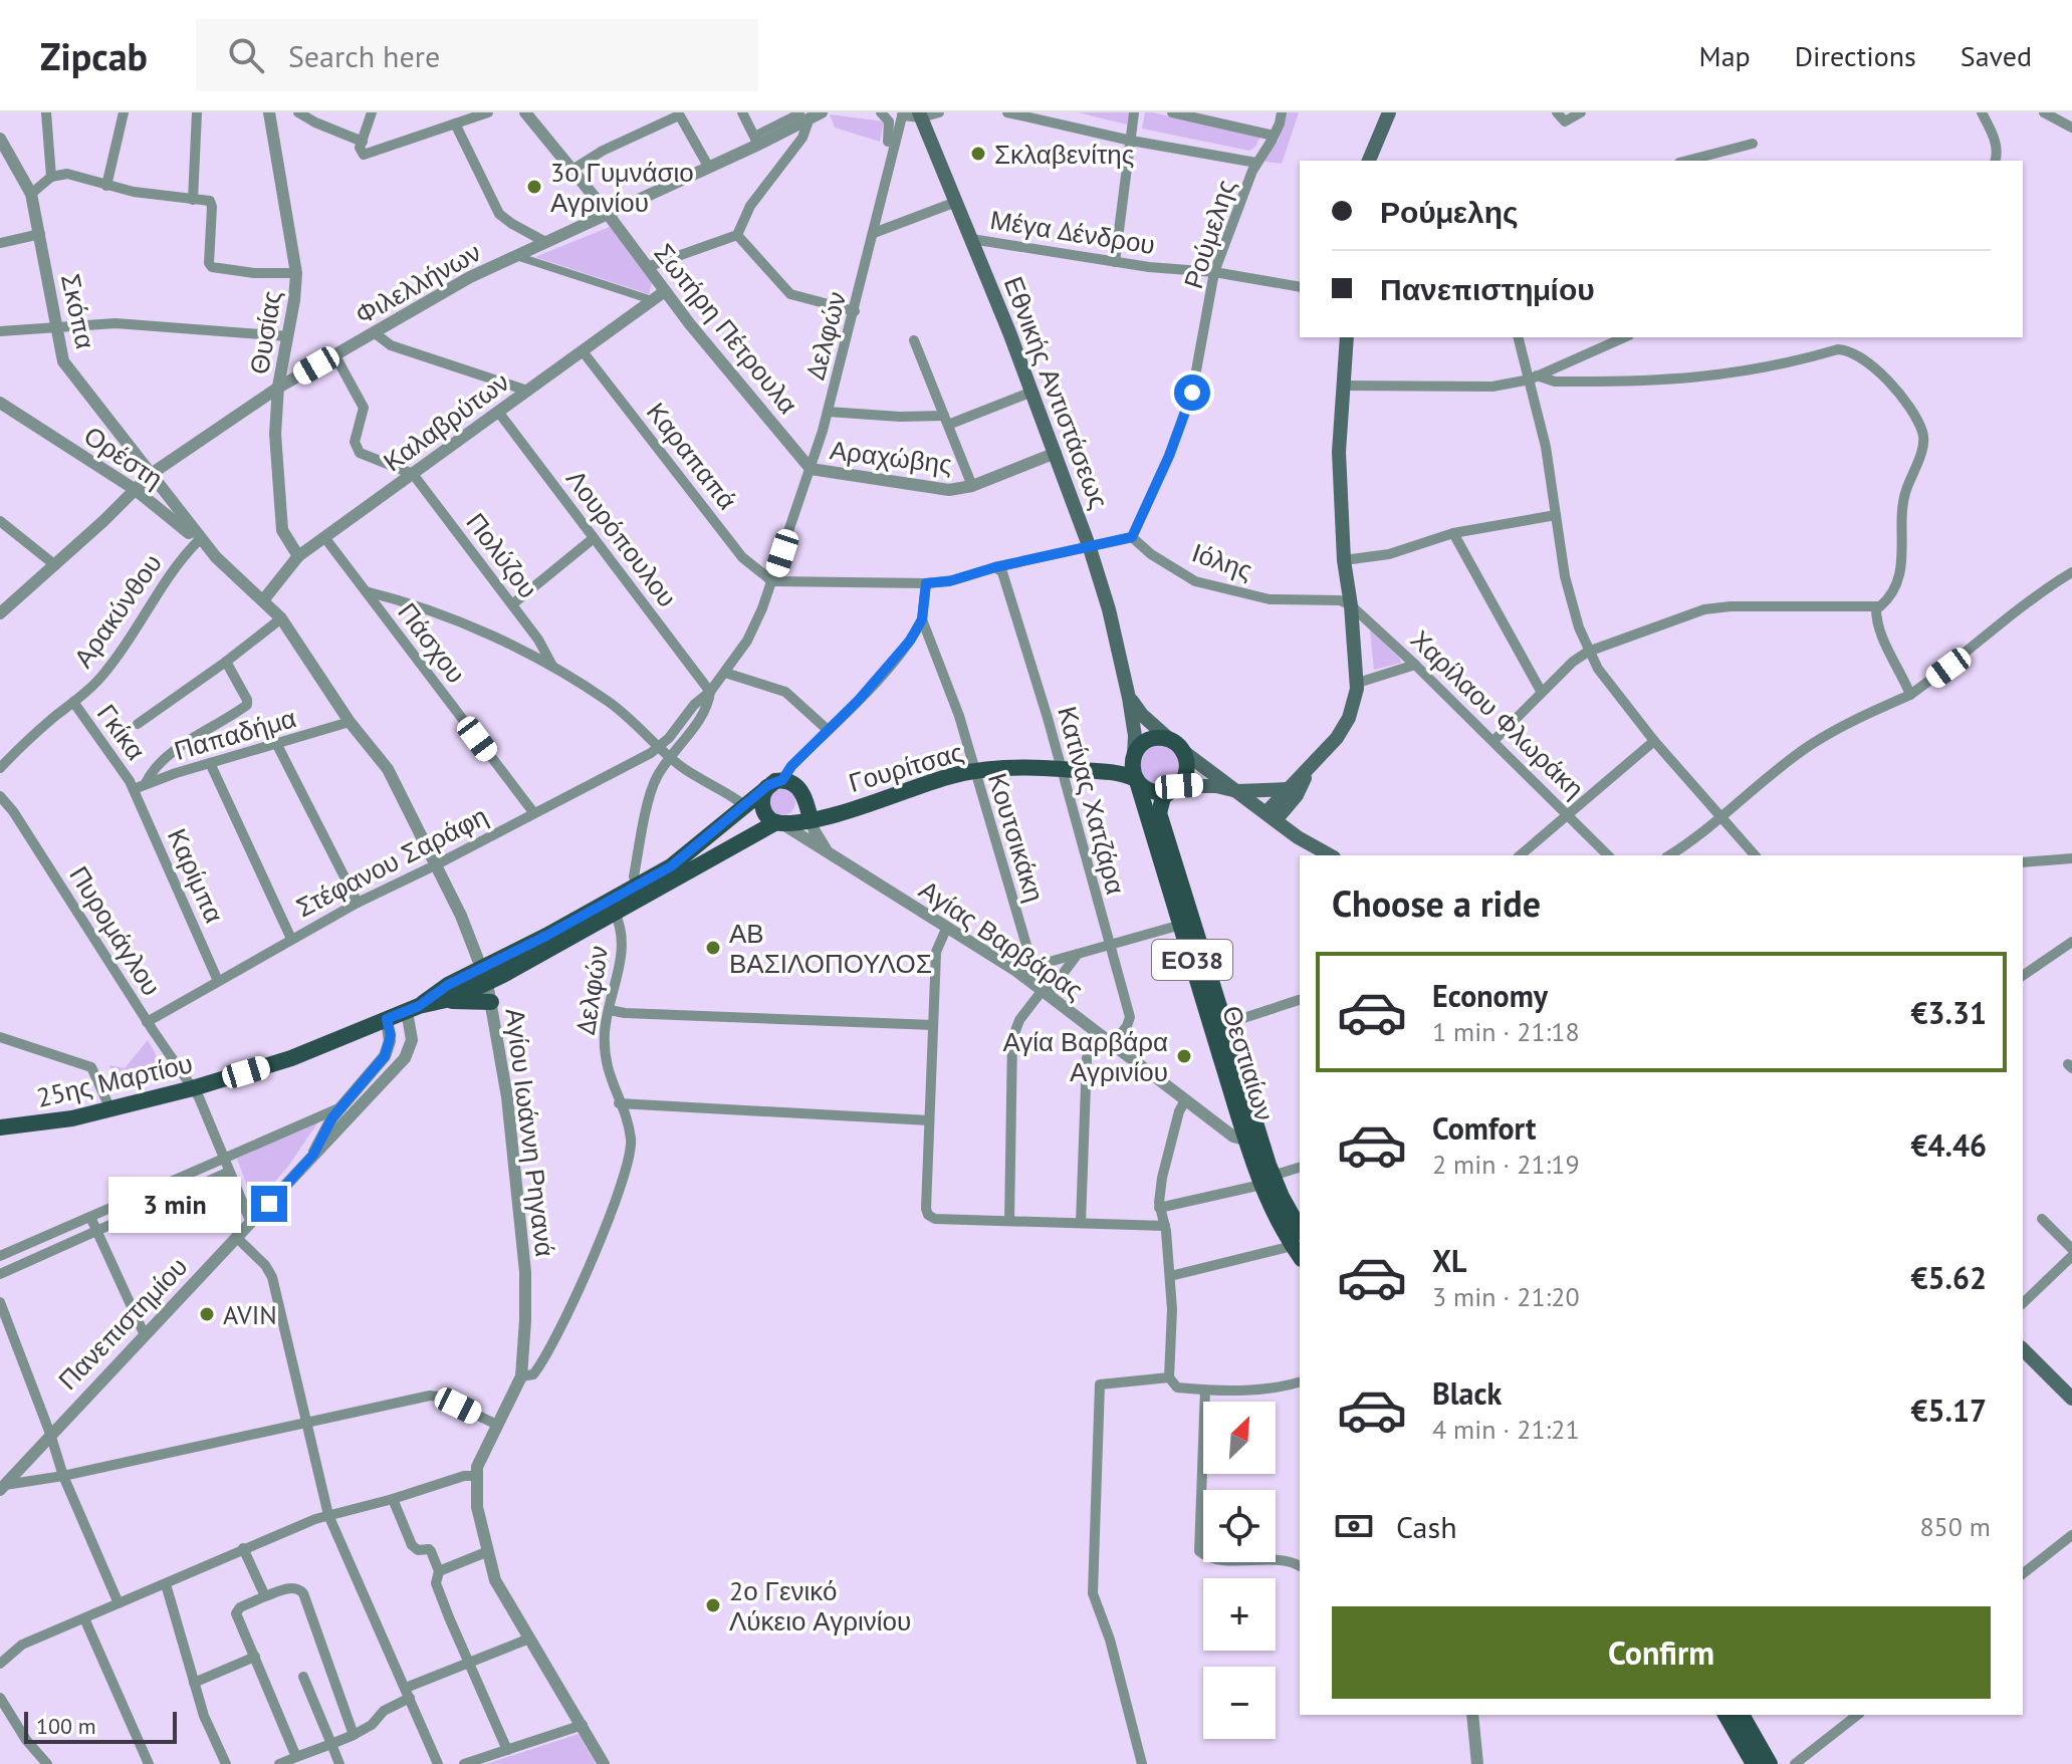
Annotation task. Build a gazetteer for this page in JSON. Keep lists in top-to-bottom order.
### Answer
{
  "streets": {
    "main road": [
      "Εθνικής Αντιστάσεως",
      "Γουρίτσας",
      "ΕΟ38",
      "Θεστιαίων",
      "25ης Μαρτίου"
    ],
    "street": [
      "Μέγα Δένδρου",
      "Ρούμελης",
      "Φιλελλήνων",
      "Σκόπα",
      "Σωτήρη Πέτρουλα",
      "Θυσίας",
      "Δελφών",
      "Καλαβρύτων",
      "Καραπαπά",
      "Ορέστη",
      "Αραχώβης",
      "Λουρόπουλου",
      "Πολύζου",
      "Ιόλης",
      "Αρακύνθου",
      "Πάσχου",
      "Χαρίλαου Φλωράκη",
      "Γκίκα",
      "Παπαδήμα",
      "Κατίνας Χατζάρα",
      "Κουτσικάκη",
      "Στέφανου Σαράφη",
      "Καρίμπα",
      "Πυρομάγλου",
      "Αγίας Βαρβάρας",
      "Αγίου Ιωάννη Ρηγανά",
      "Πανεπιστημίου"
    ]
  },
  "crossings": [
    ["Μέγα Δένδρου", "Ρούμελης"],
    ["Μέγα Δένδρου", "Εθνικής Αντιστάσεως"],
    ["Ρούμελης", "Ιόλης"],
    ["Φιλελλήνων", "Σκόπα"],
    ["Φιλελλήνων", "Σωτήρη Πέτρουλα"],
    ["Φιλελλήνων", "Θυσίας"],
    ["Φιλελλήνων", "Ορέστη"],
    ["Φιλελλήνων", "Αγίου Ιωάννη Ρηγανά"],
    ["Σκόπα", "Αγίου Ιωάννη Ρηγανά"],
    ["Σωτήρη Πέτρουλα", "Δελφών"],
    ["Σωτήρη Πέτρουλα", "Καλαβρύτων"],
    ["Σωτήρη Πέτρουλα", "Αραχώβης"],
    ["Θυσίας", "Καλαβρύτων"],
    ["Δελφών", "Καραπαπά"],
    ["Δελφών", "Αραχώβης"],
    ["Δελφών", "Λουρόπουλου"],
    ["Δελφών", "Στέφανου Σαράφη"],
    ["Δελφών", "Αγίου Ιωάννη Ρηγανά"],
    ["Εθνικής Αντιστάσεως", "Αραχώβης"],
    ["Εθνικής Αντιστάσεως", "Γουρίτσας"],
    ["Εθνικής Αντιστάσεως", "ΕΟ38"],
    ["Εθνικής Αντιστάσεως", "Θεστιαίων"],
    ["Καλαβρύτων", "Καραπαπά"],
    ["Καλαβρύτων", "Λουρόπουλου"],
    ["Καλαβρύτων", "Πολύζου"],
    ["Καλαβρύτων", "Πάσχου"],
    ["Καλαβρύτων", "Αγίου Ιωάννη Ρηγανά"],
    ["Ορέστη", "Αρακύνθου"],
    ["Ορέστη", "Αγίου Ιωάννη Ρηγανά"],
    ["Ιόλης", "Χαρίλαου Φλωράκη"],
    ["Αρακύνθου", "Γκίκα"],
    ["Πάσχου", "Στέφανου Σαράφη"],
    ["Γκίκα", "Παπαδήμα"],
    ["Γκίκα", "Καρίμπα"],
    ["Παπαδήμα", "Καρίμπα"],
    ["Παπαδήμα", "Αγίου Ιωάννη Ρηγανά"],
    ["Γουρίτσας", "Κατίνας Χατζάρα"],
    ["Γουρίτσας", "Κουτσικάκη"],
    ["Γουρίτσας", "Αγίας Βαρβάρας"],
    ["Γουρίτσας", "ΕΟ38"],
    ["Γουρίτσας", "Θεστιαίων"],
    ["Κατίνας Χατζάρα", "Αγίας Βαρβάρας"],
    ["Στέφανου Σαράφη", "Καρίμπα"],
    ["Στέφανου Σαράφη", "Πυρομάγλου"],
    ["Στέφανου Σαράφη", "Αγίου Ιωάννη Ρηγανά"],
    ["Πυρομάγλου", "25ης Μαρτίου"],
    ["Πυρομάγλου", "Πανεπιστημίου"],
    ["Αγίας Βαρβάρας", "Θεστιαίων"],
    ["ΕΟ38", "Θεστιαίων"],
    ["25ης Μαρτίου", "Πανεπιστημίου"]
  ],
  "places": [
    "Σκλαβενίτης",
    "3ο Γυμνάσιο Αγρινίου",
    "ΑΒ ΒΑΣΙΛΟΠΟΥΛΟΣ",
    "Αγία Βαρβάρα Αγρινίου",
    "AVIN",
    "2ο Γενικό Λύκειο Αγρινίου"
  ],
  "scale_bar": "100 m",
  "north": "top right",
  "page": {
    "header": "Zipcab",
    "search": "Search here",
    "nav": ["Map", "Directions", "Saved"],
    "banner": ["Ρούμελης", "Πανεπιστημίου"],
    "heading": "Choose a ride",
    "list": [
      {
        "name": "Economy",
        "note": "1 min · 21:18",
        "value": "€3.31"
      },
      {
        "name": "Comfort",
        "note": "2 min · 21:19",
        "value": "€4.46"
      },
      {
        "name": "XL",
        "note": "3 min · 21:20",
        "value": "€5.62"
      },
      {
        "name": "Black",
        "note": "4 min · 21:21",
        "value": "€5.17"
      }
    ],
    "bubble": "3 min",
    "map_buttons": ["+", "−"],
    "pay": ["Cash", "850 m"],
    "buttons": "Confirm",
    "scale": "100 m"
  }
}
